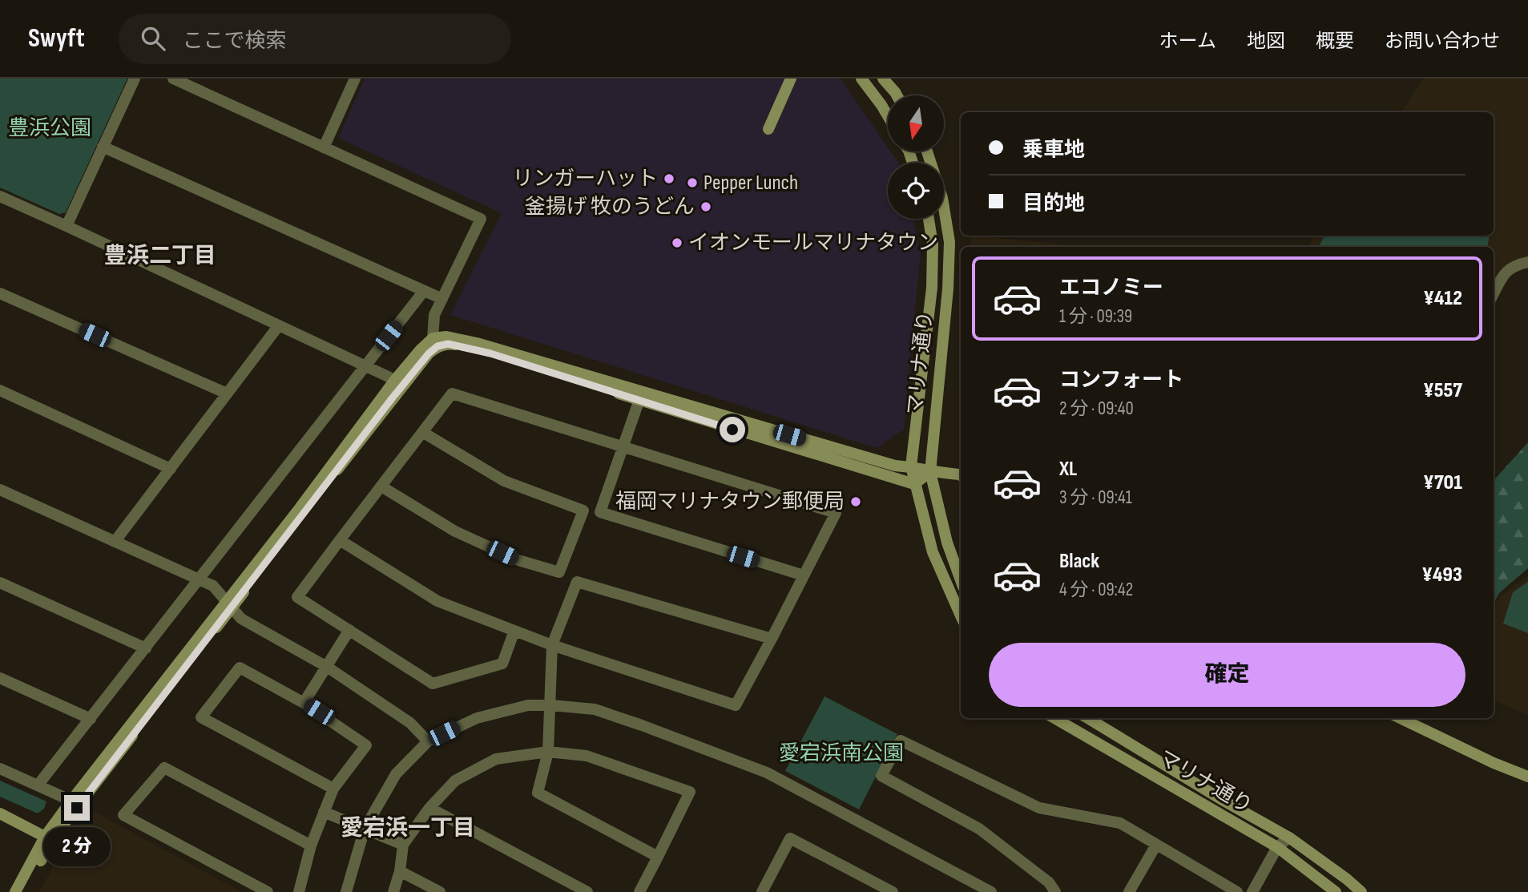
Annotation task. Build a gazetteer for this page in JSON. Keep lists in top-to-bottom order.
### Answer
{
  "streets": {
    "street": ["マリナ通り"]
  },
  "districts": ["豊浜二丁目", "愛宕浜一丁目"],
  "parks": ["豊浜公園", "愛宕浜南公園"],
  "places": [
    "リンガーハット",
    "Pepper Lunch",
    "釜揚げ 牧のうどん",
    "イオンモールマリナタウン",
    "福岡マリナタウン郵便局"
  ],
  "north": "bottom",
  "page": {
    "header": "Swyft",
    "search": "ここで検索",
    "nav": [
      "ホーム",
      "地図",
      "概要",
      "お問い合わせ"
    ],
    "banner": ["乗車地", "目的地"],
    "list": [
      {
        "name": "エコノミー",
        "note": "1 分 · 09:39",
        "value": "¥412"
      },
      {
        "name": "コンフォート",
        "note": "2 分 · 09:40",
        "value": "¥557"
      },
      {
        "name": "XL",
        "note": "3 分 · 09:41",
        "value": "¥701"
      },
      {
        "name": "Black",
        "note": "4 分 · 09:42",
        "value": "¥493"
      }
    ],
    "buttons": "確定",
    "bubble": "2 分"
  }
}
